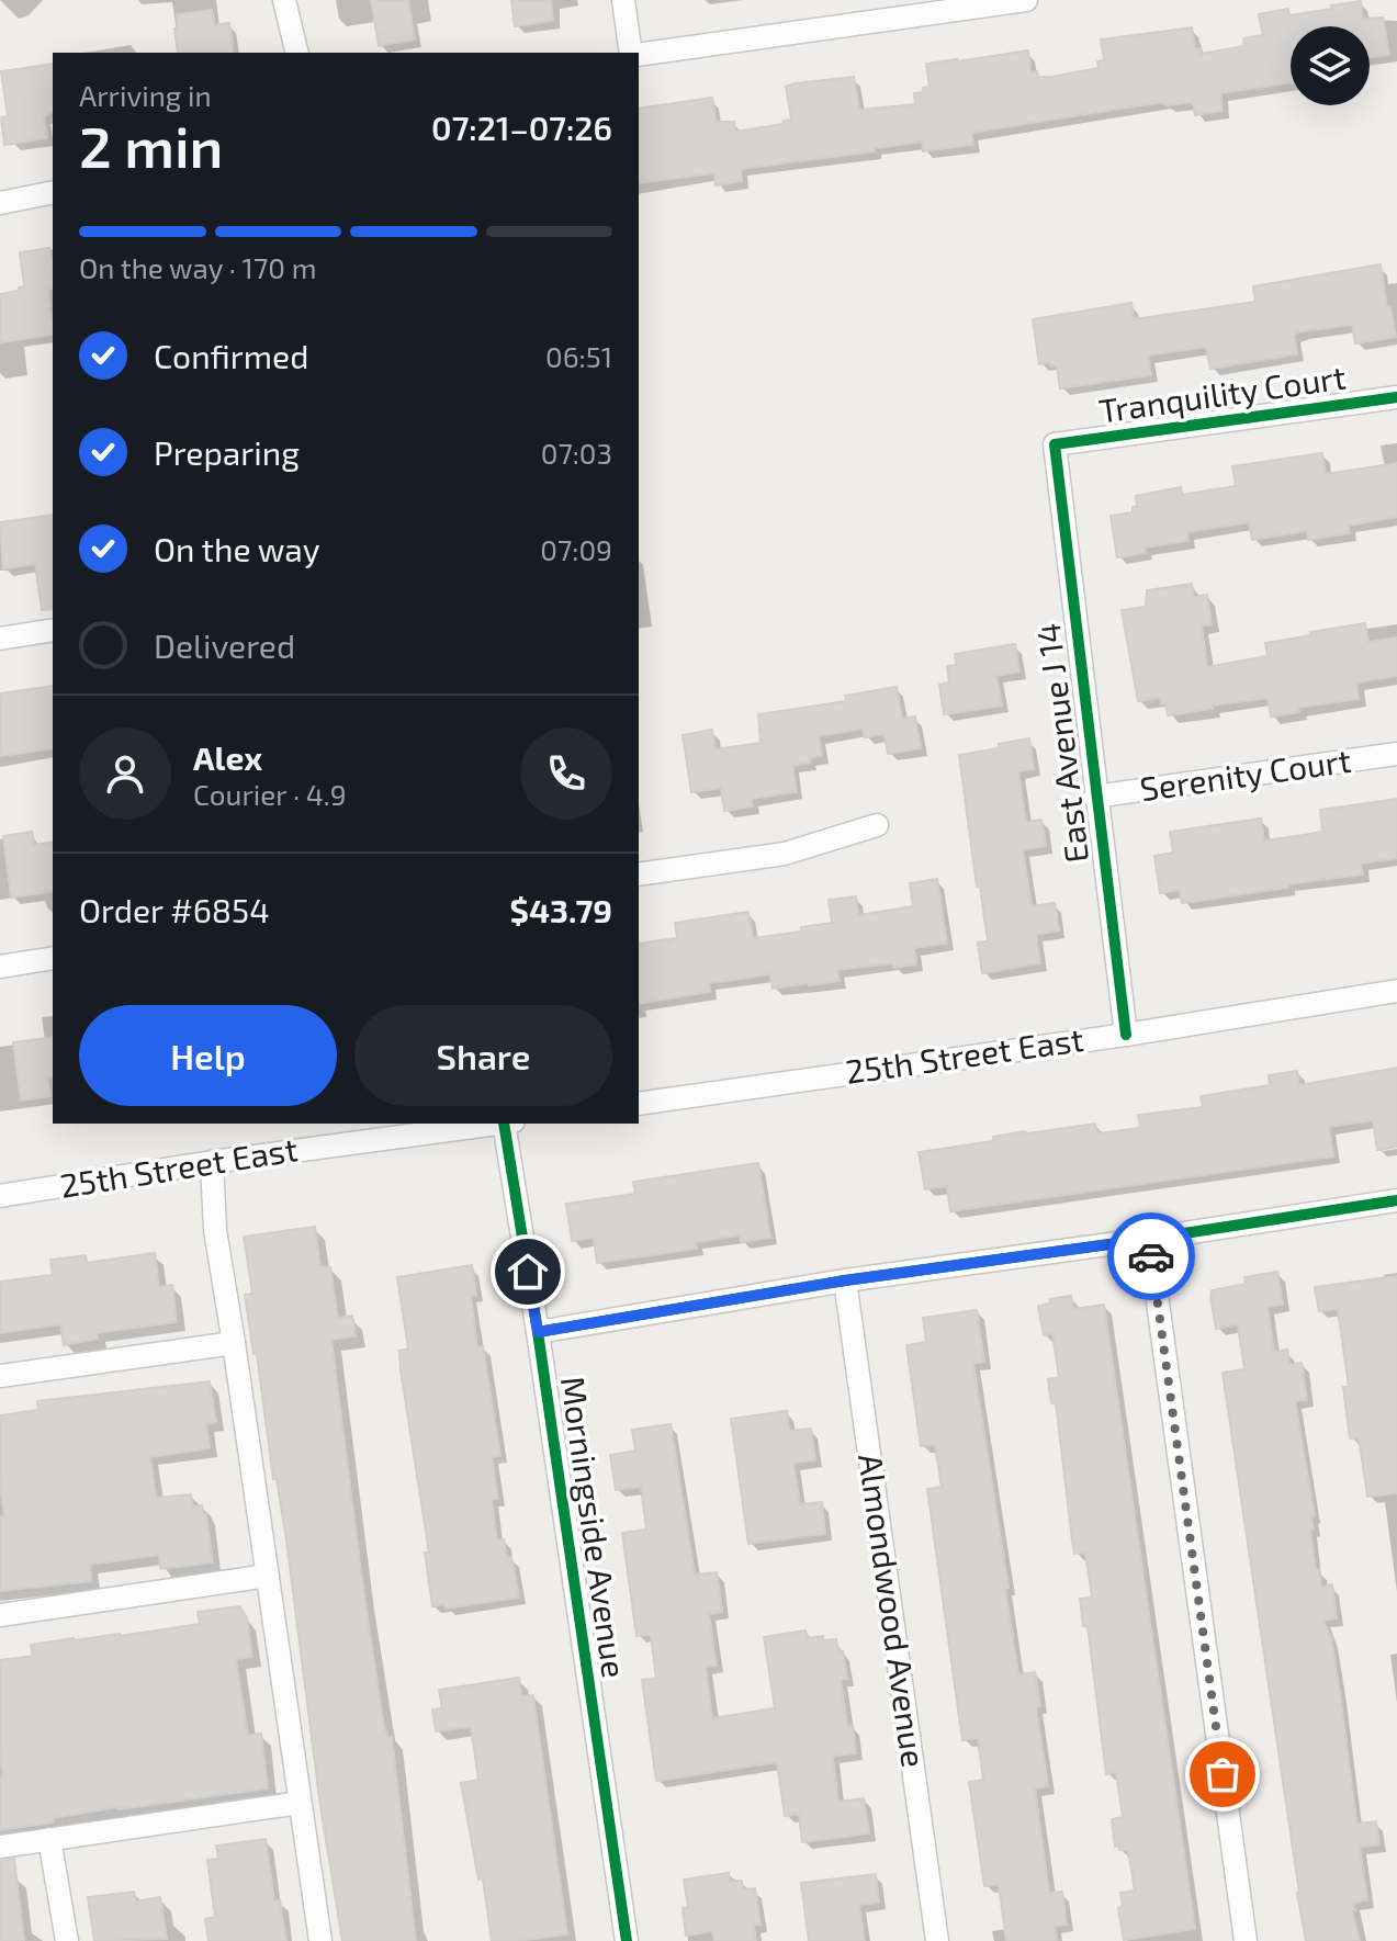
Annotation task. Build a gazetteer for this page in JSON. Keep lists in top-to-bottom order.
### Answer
{
  "streets": {
    "street": [
      "Tranquility Court",
      "East Avenue J 14",
      "Serenity Court",
      "25th Street East",
      "Morningside Avenue",
      "Almondwood Avenue"
    ]
  },
  "crossings": [
    ["Tranquility Court", "East Avenue J 14"],
    ["East Avenue J 14", "Serenity Court"],
    ["East Avenue J 14", "25th Street East"]
  ],
  "page": {
    "heading": ["2 min", "Arriving in", "07:21–07:26"],
    "panel": [
      "Alex",
      "Courier · 4.9",
      "Order #6854",
      "$43.79"
    ],
    "bar": "On the way · 170 m",
    "list": [
      ["Confirmed", "06:51"],
      ["Preparing", "07:03"],
      ["On the way", "07:09"],
      "Delivered"
    ],
    "buttons": ["Help", "Share"]
  }
}
